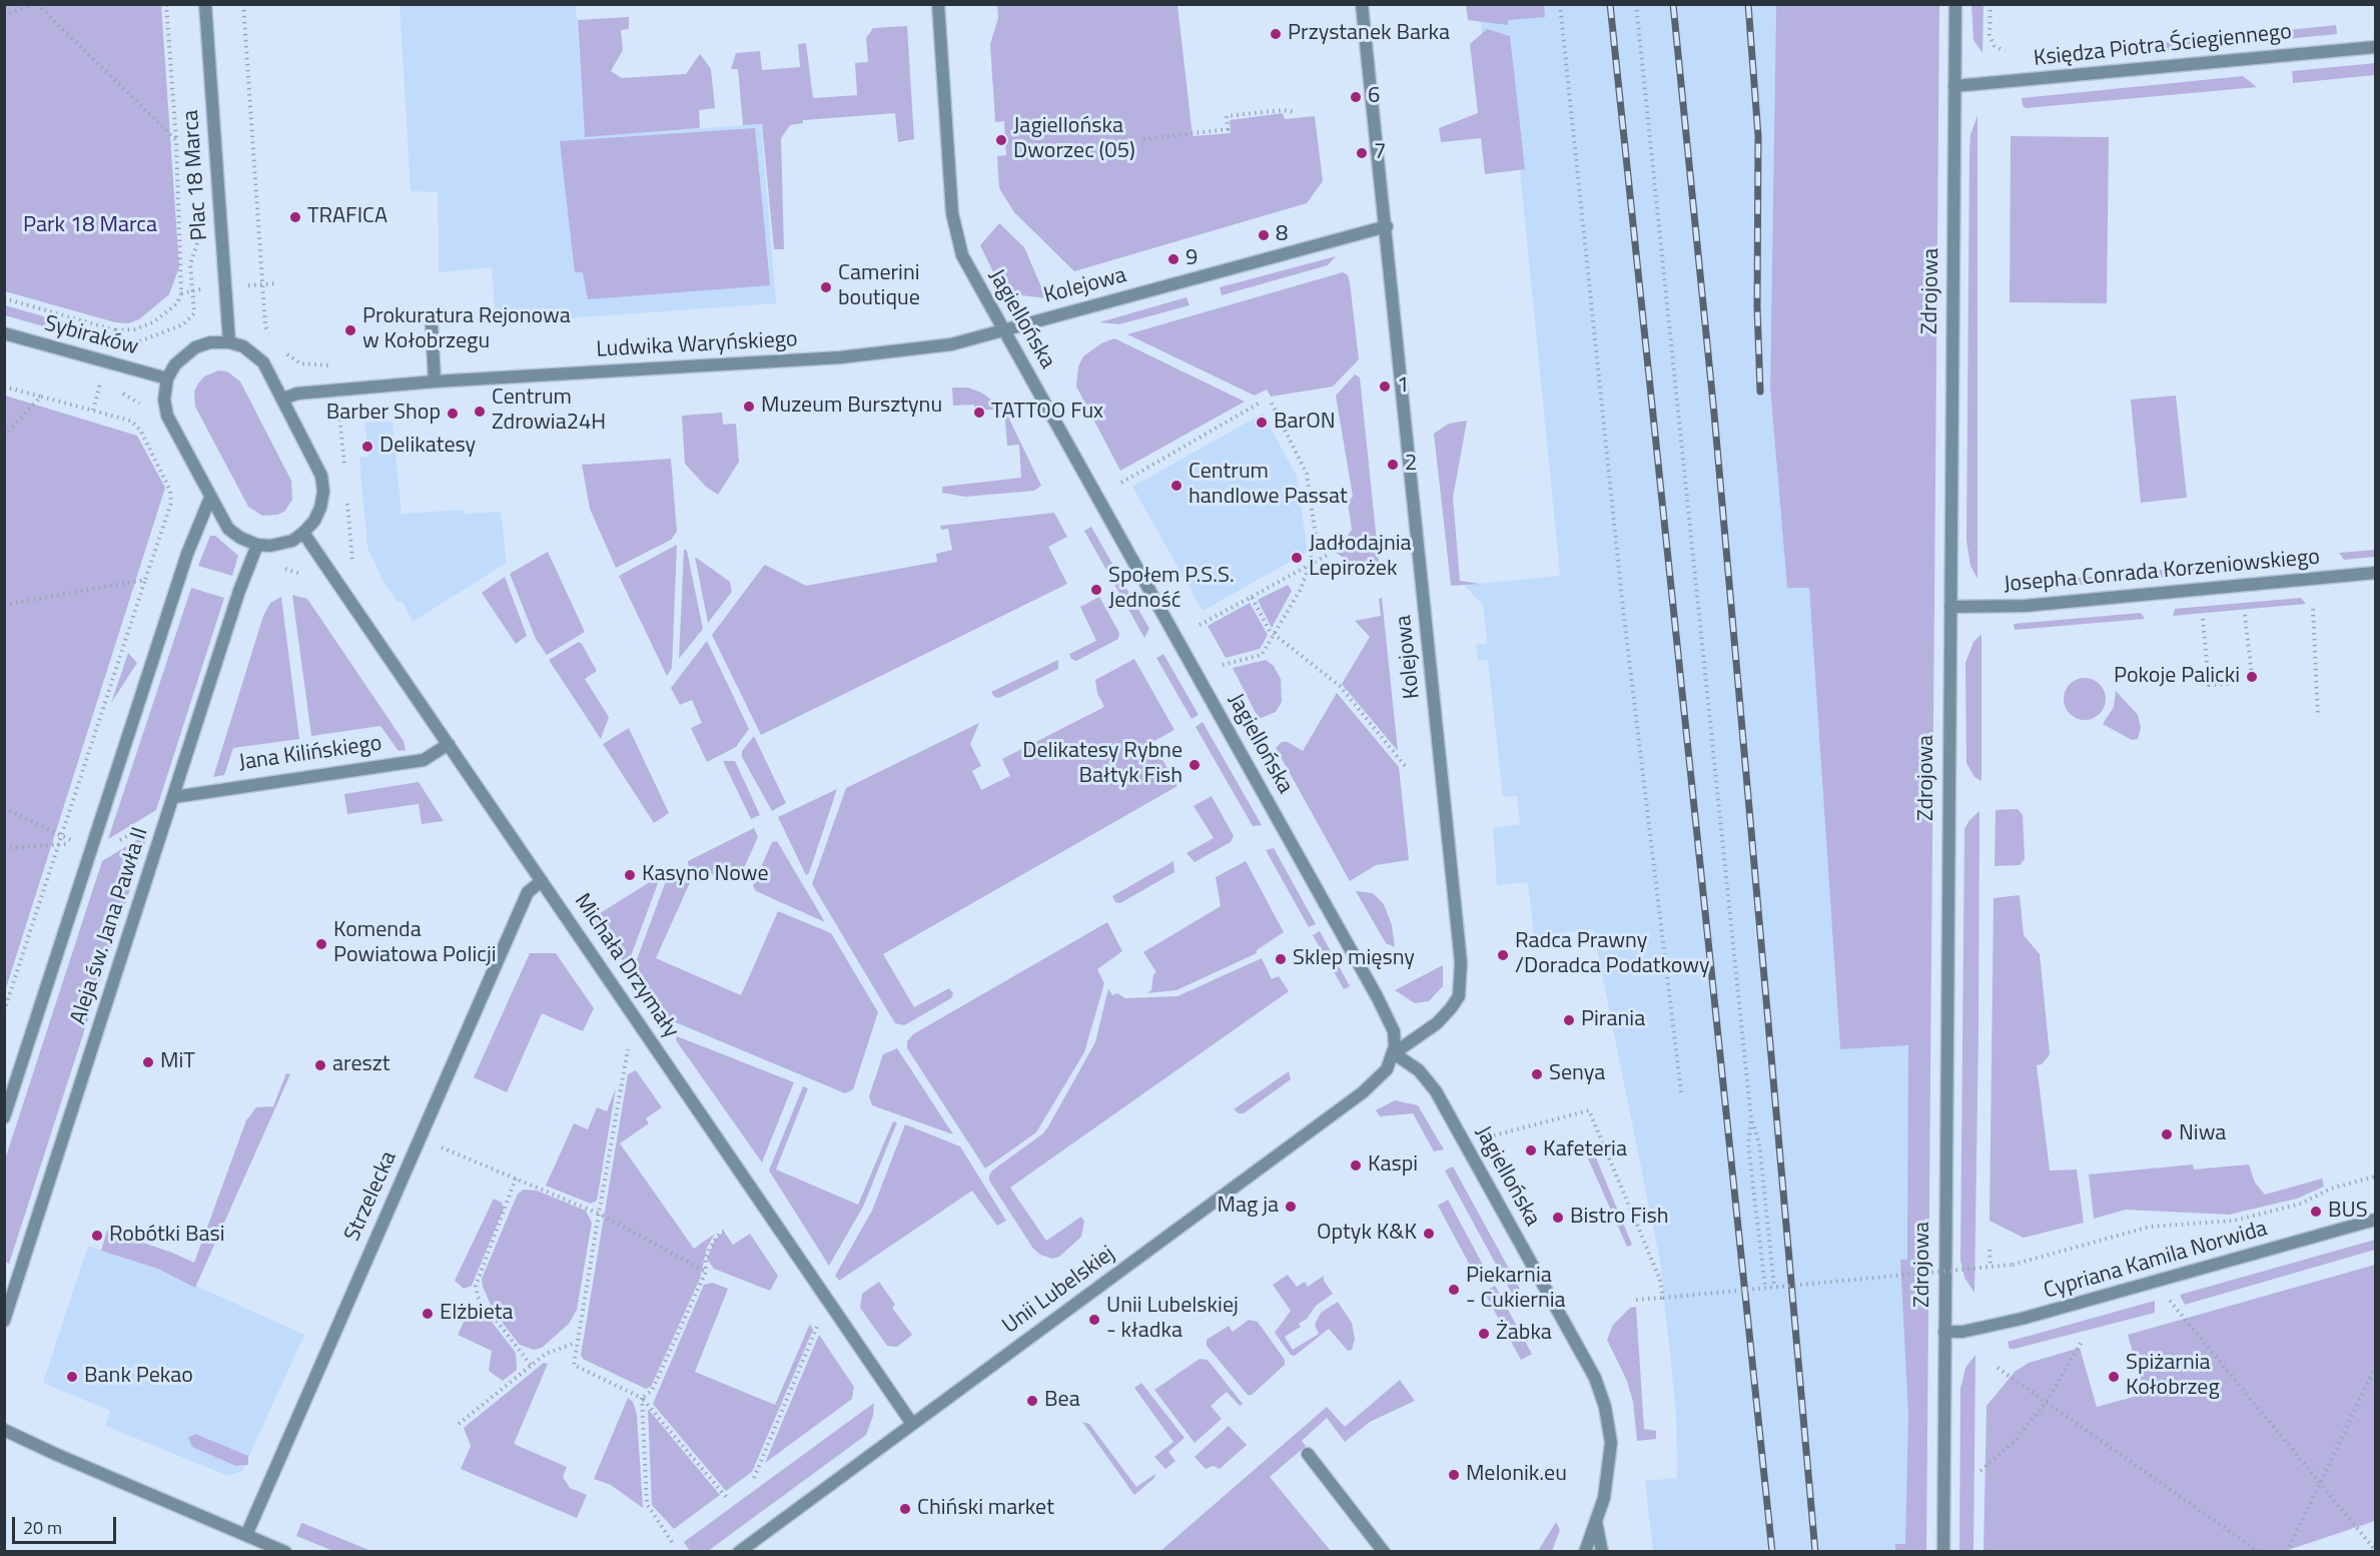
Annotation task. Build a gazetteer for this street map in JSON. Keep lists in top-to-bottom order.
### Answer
{
  "streets": {
    "street": [
      "Księdza Piotra Ściegiennego",
      "Plac 18 Marca",
      "Kolejowa",
      "Zdrojowa",
      "Jagiellońska",
      "Sybiraków",
      "Ludwika Waryńskiego",
      "Josepha Conrada Korzeniowskiego",
      "Jana Kilińskiego",
      "Aleja św. Jana Pawła II",
      "Michała Drzymały",
      "Strzelecka",
      "Cypriana Kamila Norwida",
      "Unii Lubelskiej"
    ]
  },
  "crossings": [
    ["Księdza Piotra Ściegiennego", "Zdrojowa"],
    ["Kolejowa", "Jagiellońska"],
    ["Kolejowa", "Ludwika Waryńskiego"],
    ["Kolejowa", "Unii Lubelskiej"],
    ["Zdrojowa", "Josepha Conrada Korzeniowskiego"],
    ["Zdrojowa", "Cypriana Kamila Norwida"],
    ["Jagiellońska", "Ludwika Waryńskiego"],
    ["Jagiellońska", "Unii Lubelskiej"],
    ["Jana Kilińskiego", "Aleja św. Jana Pawła II"],
    ["Jana Kilińskiego", "Michała Drzymały"],
    ["Michała Drzymały", "Strzelecka"],
    ["Michała Drzymały", "Unii Lubelskiej"]
  ],
  "parks": ["Park 18 Marca"],
  "places": [
    "Przystanek Barka",
    "6",
    "Jagiellońska Dworzec (05)",
    "7",
    "TRAFICA",
    "8",
    "9",
    "Camerini boutique",
    "Prokuratura Rejonowa w Kołobrzegu",
    "1",
    "Muzeum Bursztynu",
    "Centrum Zdrowia24H",
    "TATTOO Fux",
    "Barber Shop",
    "BarON",
    "Delikatesy",
    "2",
    "Centrum handlowe Passat",
    "Jadłodajnia Lepirożek",
    "Społem P.S.S. Jedność",
    "Pokoje Palicki",
    "Delikatesy Rybne Bałtyk Fish",
    "Kasyno Nowe",
    "Komenda Powiatowa Policji",
    "Radca Prawny /Doradca Podatkowy",
    "Sklep mięsny",
    "Pirania",
    "MiT",
    "areszt",
    "Senya",
    "Niwa",
    "Kafeteria",
    "Kaspi",
    "Mag ja",
    "BUS",
    "Bistro Fish",
    "Optyk K&K",
    "Robótki Basi",
    "Piekarnia - Cukiernia",
    "Elżbieta",
    "Unii Lubelskiej - kładka",
    "Żabka",
    "Bank Pekao",
    "Spiżarnia Kołobrzeg",
    "Bea",
    "Melonik.eu",
    "Chiński market"
  ],
  "scale_bar": "20 m"
}
